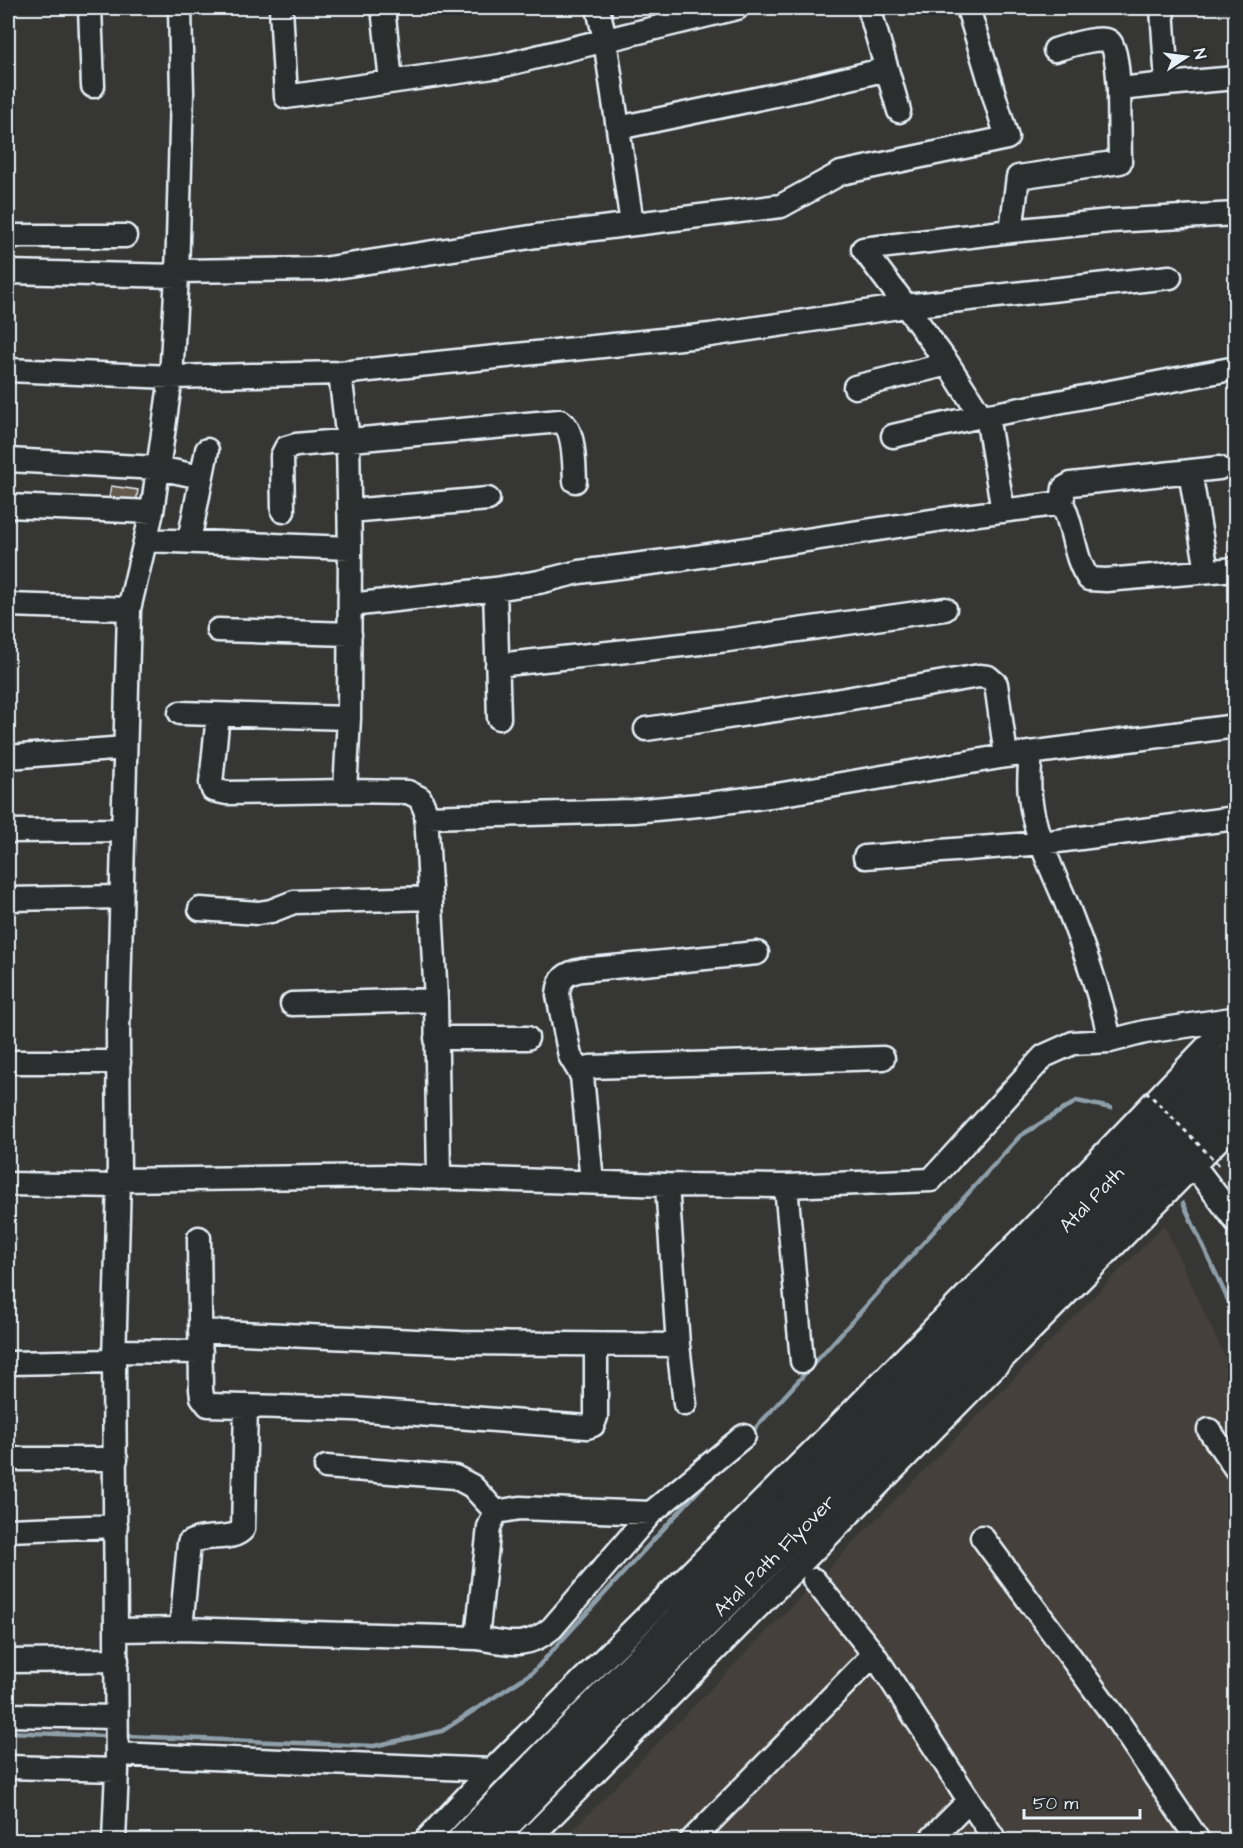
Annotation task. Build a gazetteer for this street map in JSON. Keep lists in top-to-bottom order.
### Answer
{
  "streets": {
    "main road": ["Atal Path", "Atal Path Flyover"]
  },
  "crossings": [
    ["Atal Path", "Atal Path Flyover"]
  ],
  "scale_bar": "50 m",
  "north": "right"
}
